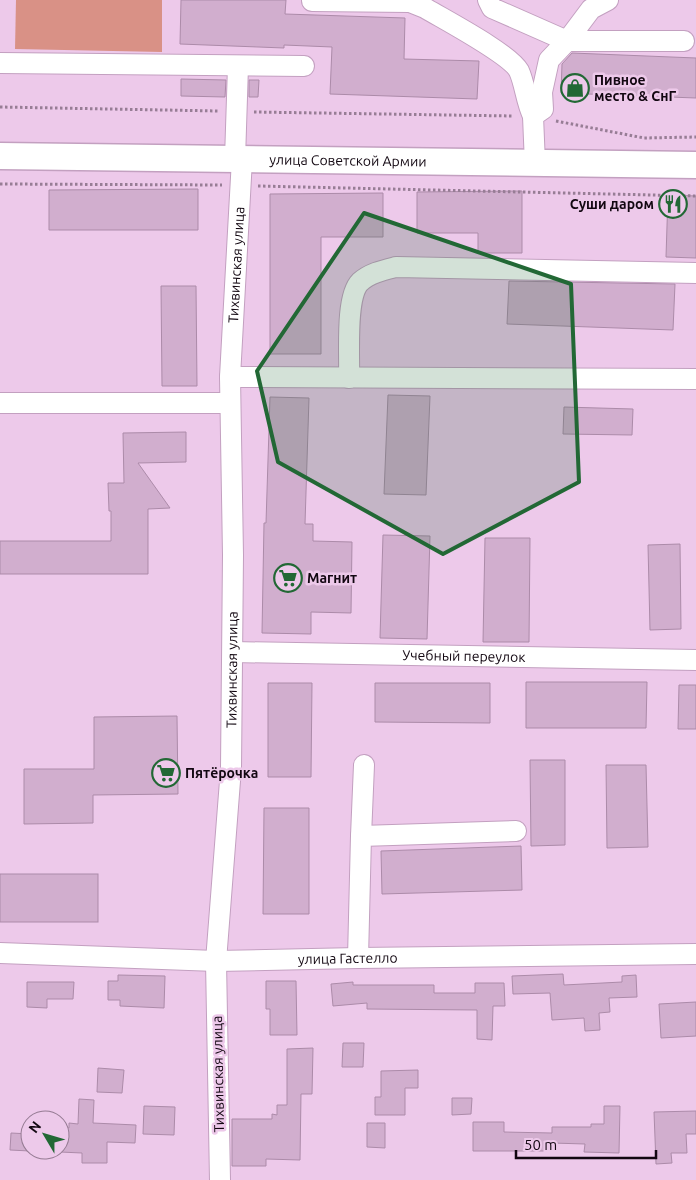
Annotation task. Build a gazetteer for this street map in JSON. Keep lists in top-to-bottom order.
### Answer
{
  "streets": {
    "main road": ["улица Советской Армии"],
    "street": ["Тихвинская улица", "Учебный переулок", "улица Гастелло"]
  },
  "crossings": [
    ["улица Советской Армии", "Тихвинская улица"],
    ["Тихвинская улица", "Учебный переулок"],
    ["Тихвинская улица", "улица Гастелло"]
  ],
  "places": {
    "shop": ["Пивное место & СнГ"],
    "restaurant": ["Суши даром"],
    "supermarket": ["Магнит", "Пятёрочка"]
  },
  "scale_bar": "50 m",
  "north": "top left"
}
